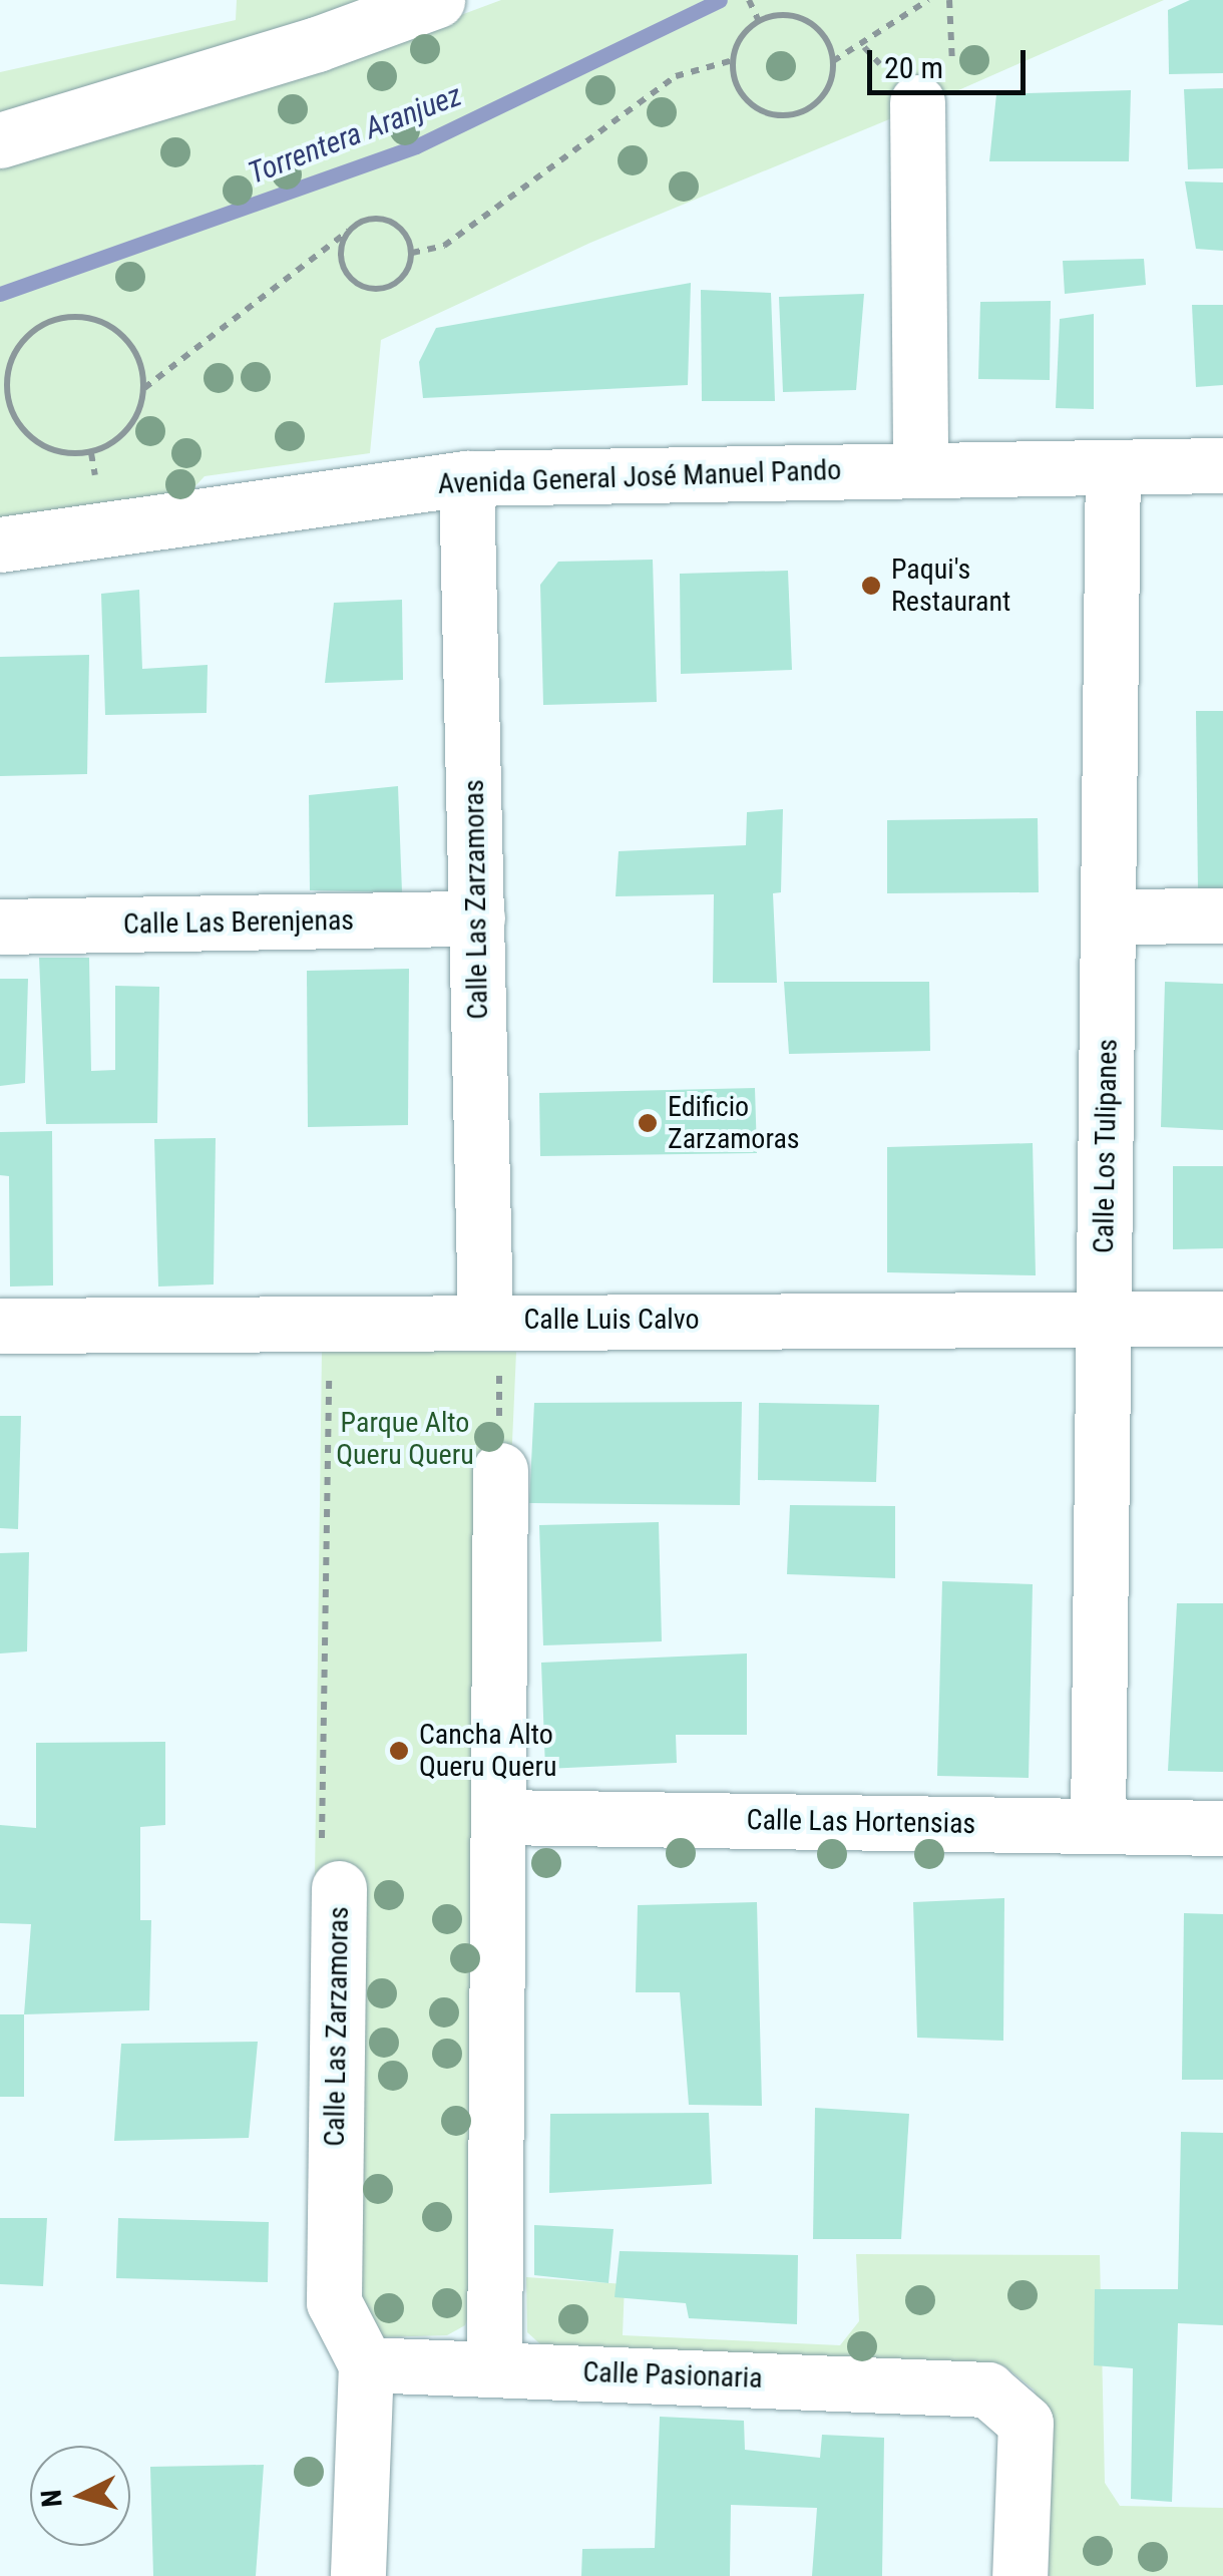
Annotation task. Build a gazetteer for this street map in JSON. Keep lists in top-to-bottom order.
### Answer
{
  "streets": {
    "street": [
      "Avenida General José Manuel Pando",
      "Calle Las Zarzamoras",
      "Calle Las Berenjenas",
      "Calle Los Tulipanes",
      "Calle Luis Calvo",
      "Calle Las Hortensias",
      "Calle Pasionaria"
    ]
  },
  "crossings": [
    ["Avenida General José Manuel Pando", "Calle Las Zarzamoras"],
    ["Avenida General José Manuel Pando", "Calle Los Tulipanes"],
    ["Calle Las Zarzamoras", "Calle Las Berenjenas"],
    ["Calle Las Zarzamoras", "Calle Luis Calvo"],
    ["Calle Las Zarzamoras", "Calle Pasionaria"],
    ["Calle Los Tulipanes", "Calle Luis Calvo"],
    ["Calle Los Tulipanes", "Calle Las Hortensias"]
  ],
  "water": ["Torrentera Aranjuez"],
  "parks": ["Parque Alto Queru Queru"],
  "places": ["Paqui's Restaurant", "Edificio Zarzamoras", "Cancha Alto Queru Queru"],
  "scale_bar": "20 m",
  "north": "left"
}
